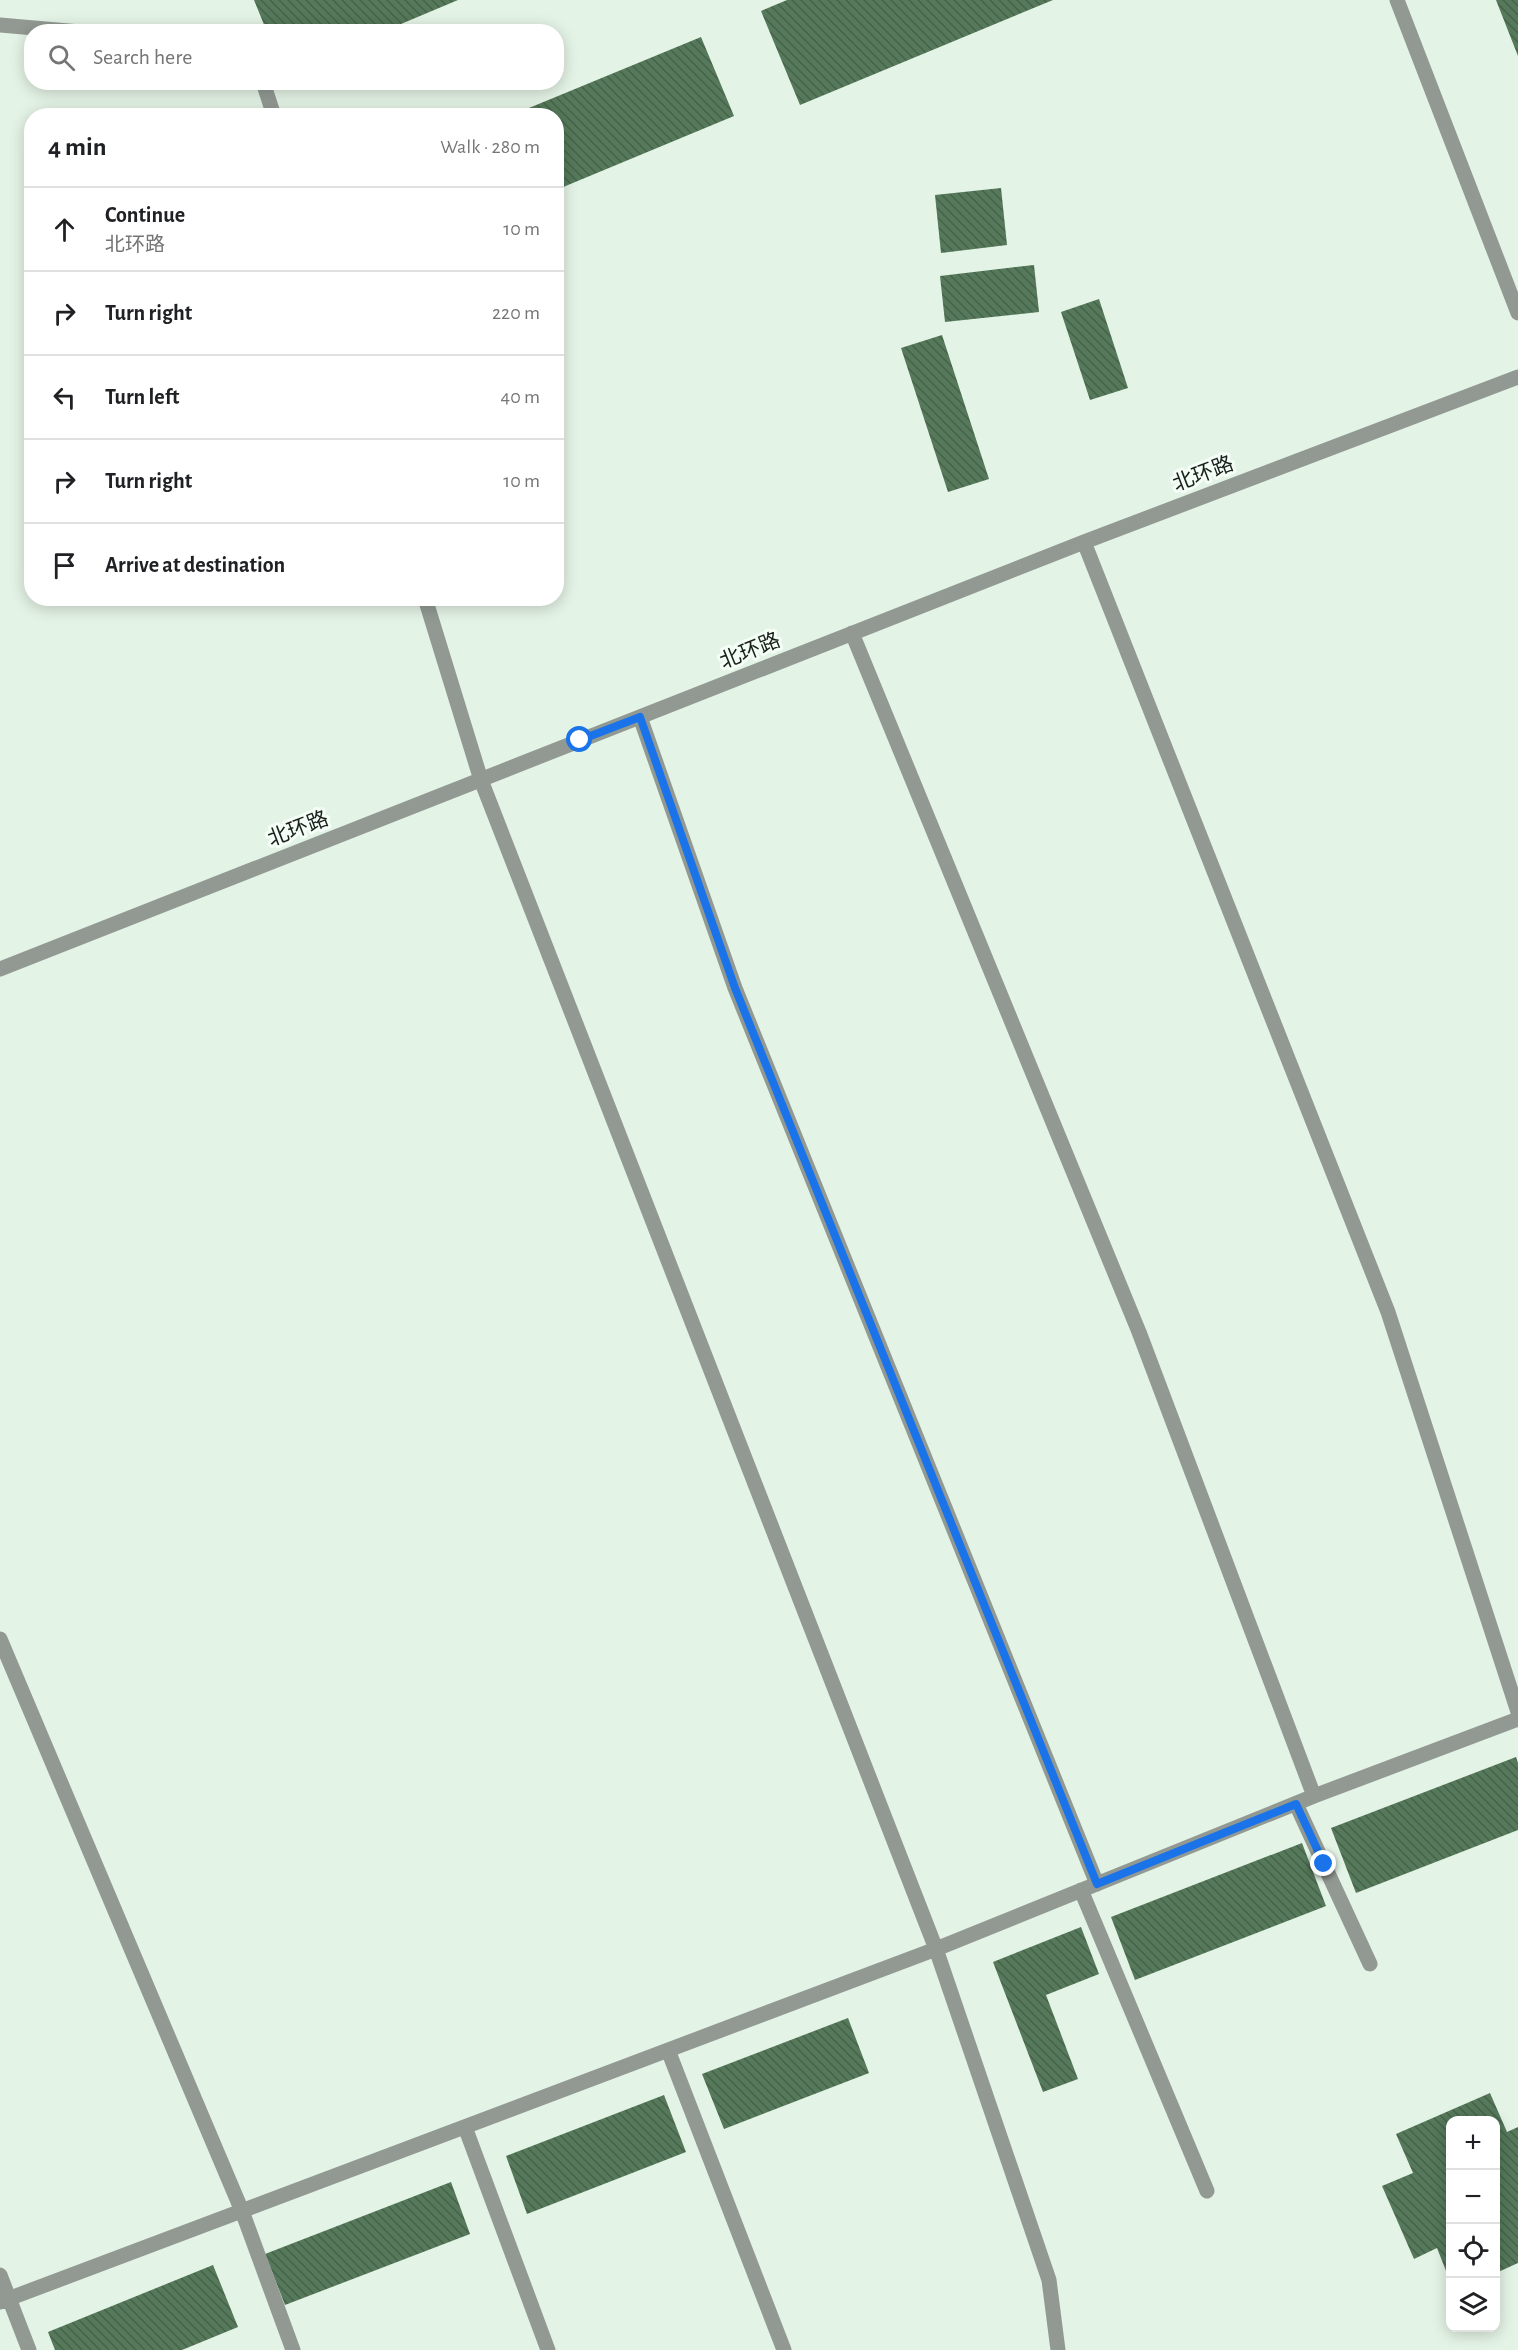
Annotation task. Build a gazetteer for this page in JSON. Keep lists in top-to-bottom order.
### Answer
{
  "streets": {
    "street": ["北环路"]
  },
  "page": {
    "search": "Search here",
    "heading": ["4 min", "Walk · 280 m"],
    "list": [
      ["Continue", "北环路", "10 m"],
      ["Turn right", "220 m"],
      ["Turn left", "40 m"],
      ["Turn right", "10 m"],
      "Arrive at destination"
    ],
    "map_buttons": ["+", "−"]
  }
}
